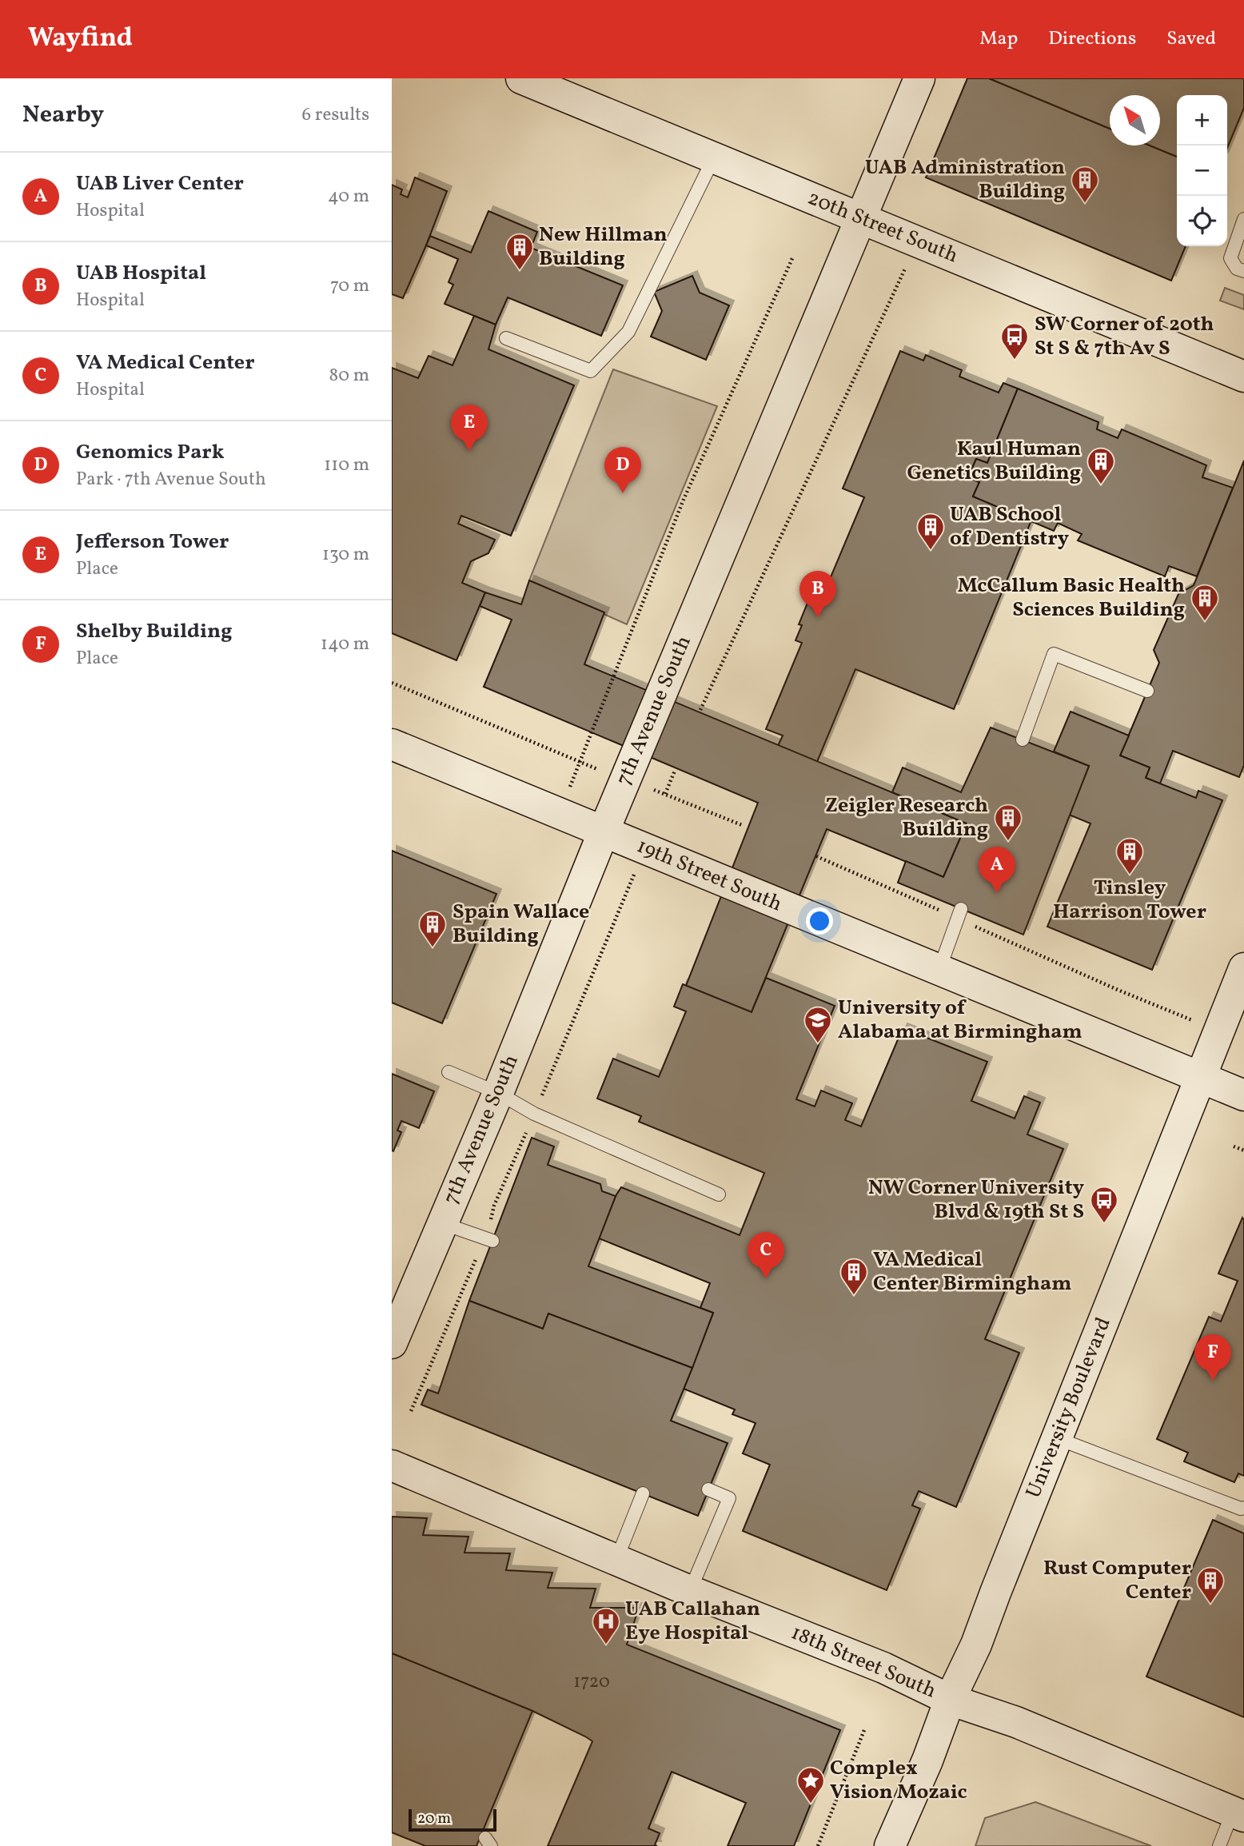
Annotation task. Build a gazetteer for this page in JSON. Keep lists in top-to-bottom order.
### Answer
{
  "streets": {
    "street": [
      "20th Street South",
      "7th Avenue South",
      "19th Street South",
      "University Boulevard",
      "18th Street South"
    ]
  },
  "crossings": [
    ["20th Street South", "7th Avenue South"],
    ["7th Avenue South", "19th Street South"],
    ["19th Street South", "University Boulevard"],
    ["University Boulevard", "18th Street South"]
  ],
  "places": {
    "building": [
      "UAB Administration Building",
      "New Hillman Building",
      "Kaul Human Genetics Building",
      "UAB School of Dentistry",
      "McCallum Basic Health Sciences Building",
      "Zeigler Research Building",
      "Tinsley Harrison Tower",
      "Spain Wallace Building",
      "VA Medical Center Birmingham",
      "Rust Computer Center"
    ],
    "bus stop": ["SW Corner of 20th St S & 7th Av S", "NW Corner University Blvd & 19th St S"],
    "school or university": ["University of Alabama at Birmingham"],
    "hospital": ["UAB Callahan Eye Hospital"],
    "place": ["Complex Vision Mozaic"]
  },
  "house_numbers": ["1720"],
  "scale_bar": "20 m",
  "north": "top left",
  "page": {
    "header": "Wayfind",
    "nav": ["Map", "Directions", "Saved"],
    "heading": ["Nearby", "6 results"],
    "map_buttons": ["+", "−"],
    "list": [
      {
        "mark": "A",
        "name": "UAB Liver Center",
        "note": "Hospital",
        "value": "40 m"
      },
      {
        "mark": "B",
        "name": "UAB Hospital",
        "note": "Hospital",
        "value": "70 m"
      },
      {
        "mark": "C",
        "name": "VA Medical Center",
        "note": "Hospital",
        "value": "80 m"
      },
      {
        "mark": "D",
        "name": "Genomics Park",
        "note": "Park · 7th Avenue South",
        "value": "110 m"
      },
      {
        "mark": "E",
        "name": "Jefferson Tower",
        "note": "Place",
        "value": "130 m"
      },
      {
        "mark": "F",
        "name": "Shelby Building",
        "note": "Place",
        "value": "140 m"
      }
    ],
    "pins": [
      "E",
      "D",
      "B",
      "A",
      "C",
      "F"
    ],
    "scale": "20 m"
  }
}
